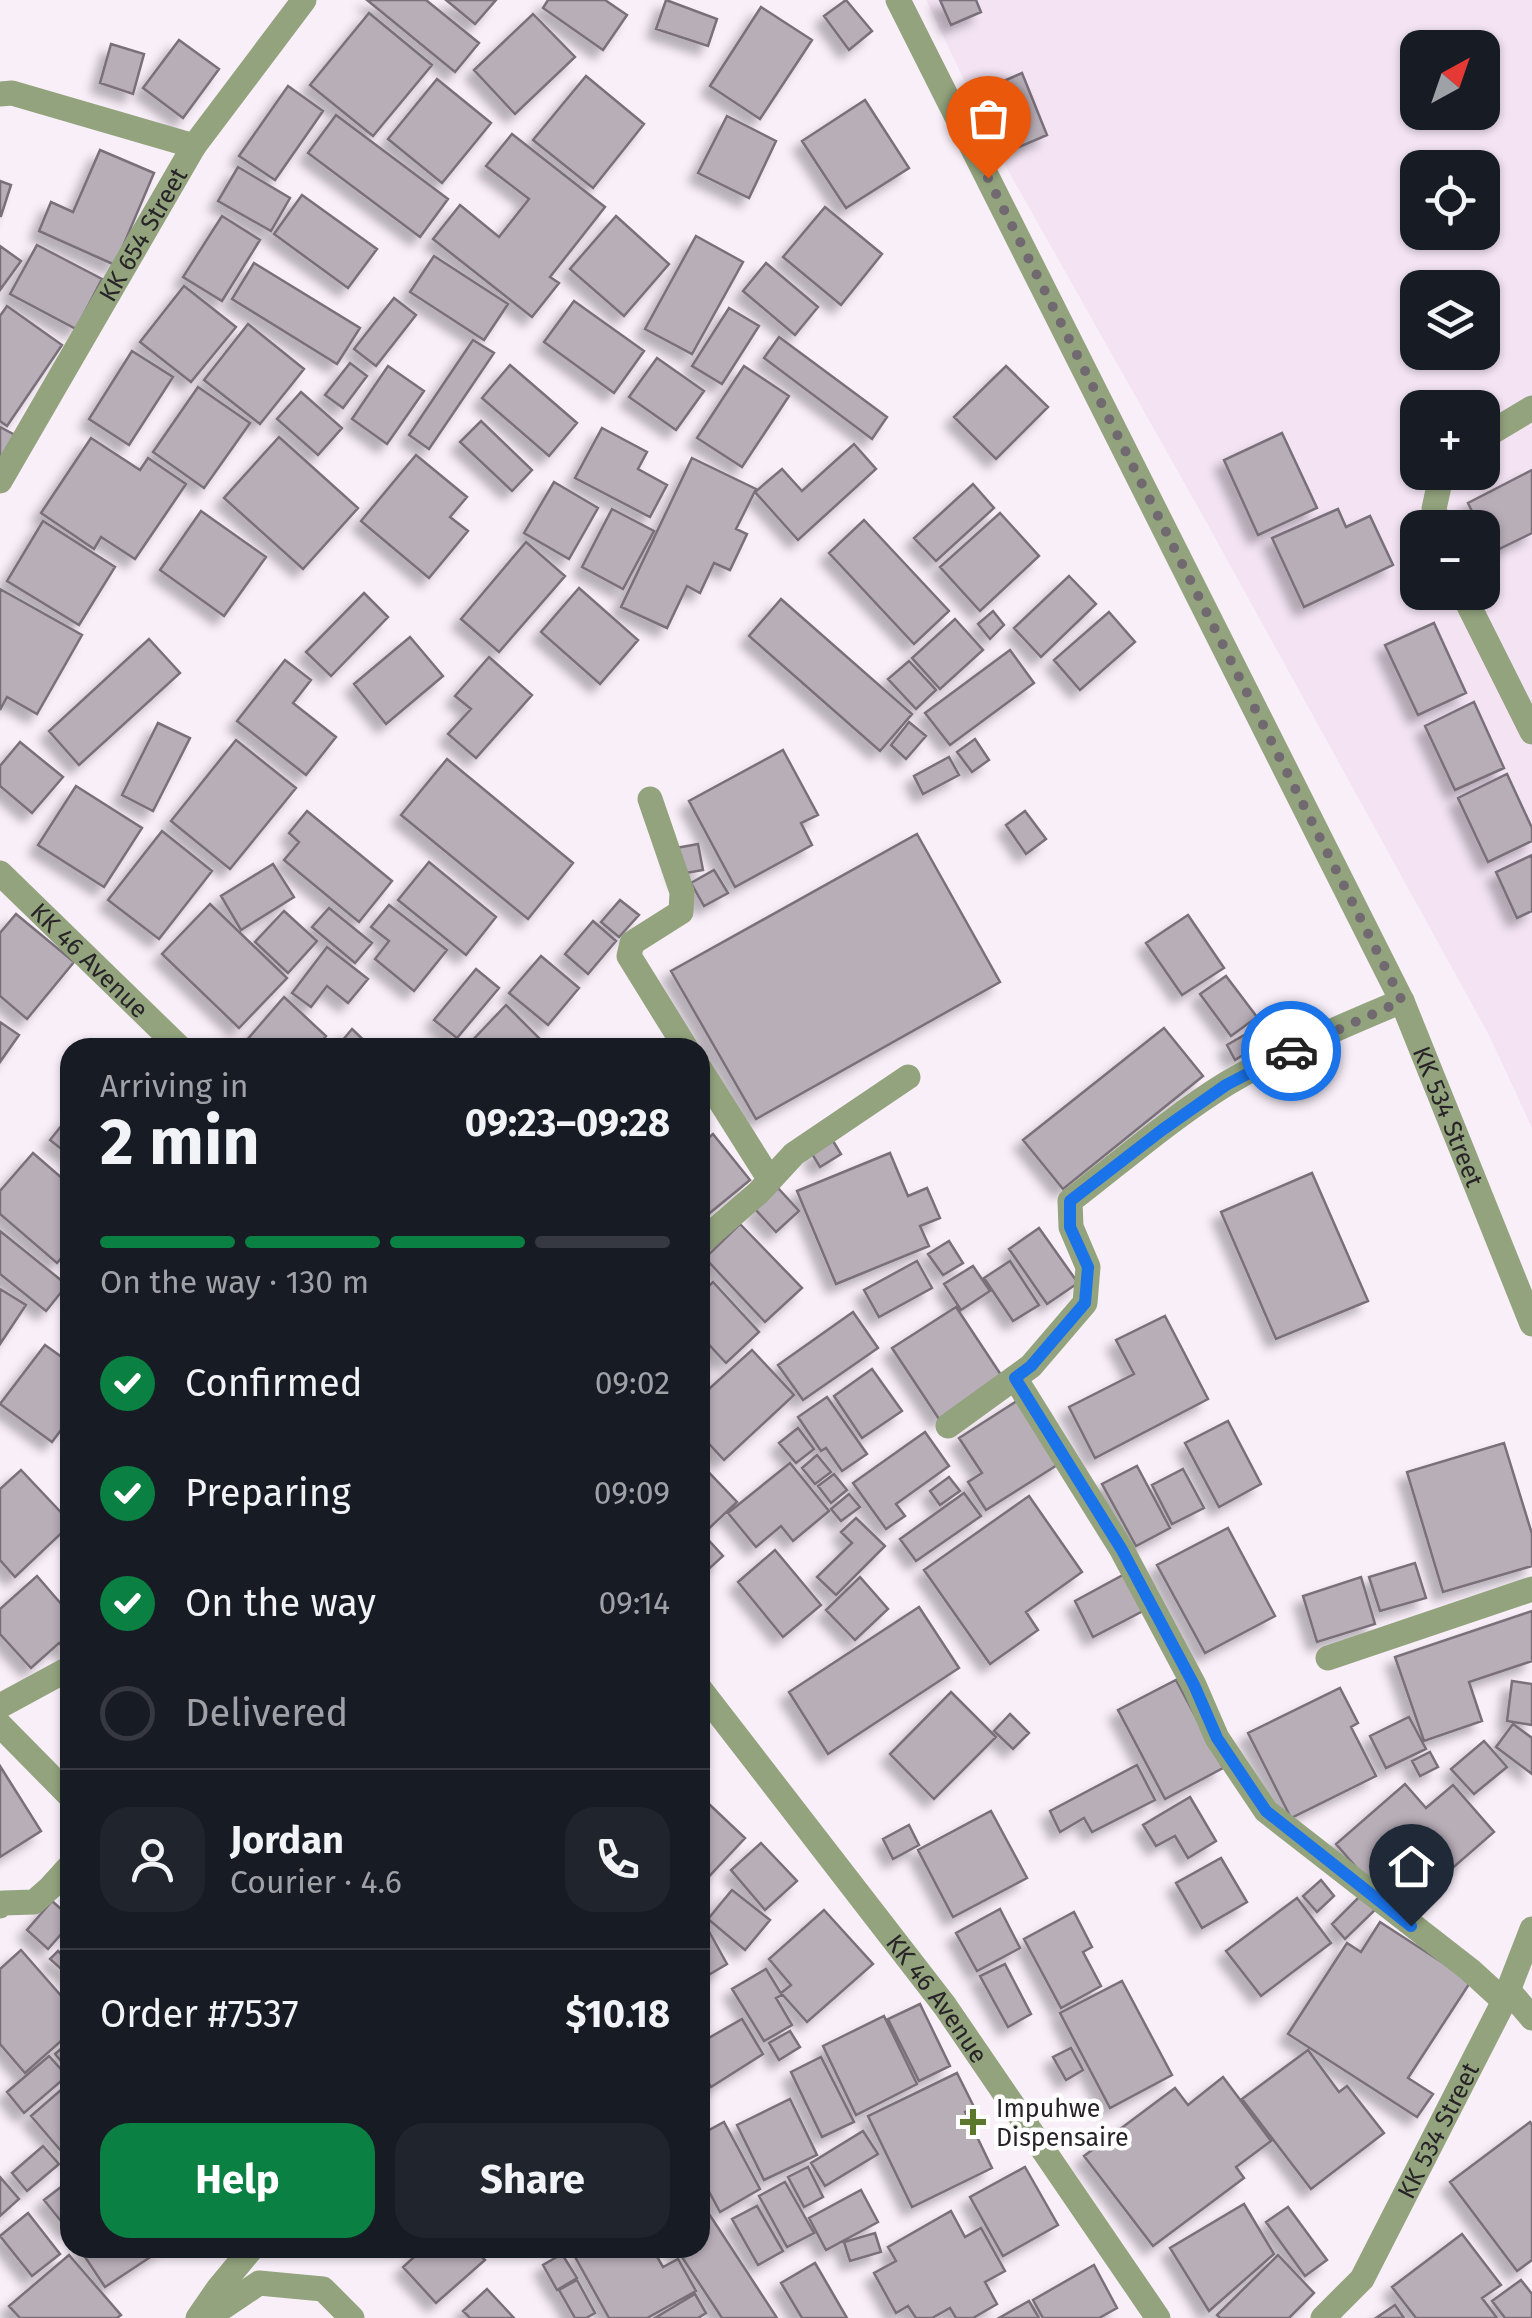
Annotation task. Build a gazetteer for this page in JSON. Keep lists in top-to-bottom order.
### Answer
{
  "streets": {
    "street": ["KK 654 Street", "KK 46 Avenue", "KK 534 Street"]
  },
  "places": {
    "health": ["Impuhwe Dispensaire"]
  },
  "north": "top right",
  "page": {
    "map_buttons": ["+", "−"],
    "heading": ["2 min", "Arriving in", "09:23–09:28"],
    "panel": [
      "Jordan",
      "Courier · 4.6",
      "Order #7537",
      "$10.18"
    ],
    "bar": "On the way · 130 m",
    "list": [
      ["Confirmed", "09:02"],
      ["Preparing", "09:09"],
      ["On the way", "09:14"],
      "Delivered"
    ],
    "buttons": ["Help", "Share"]
  }
}
